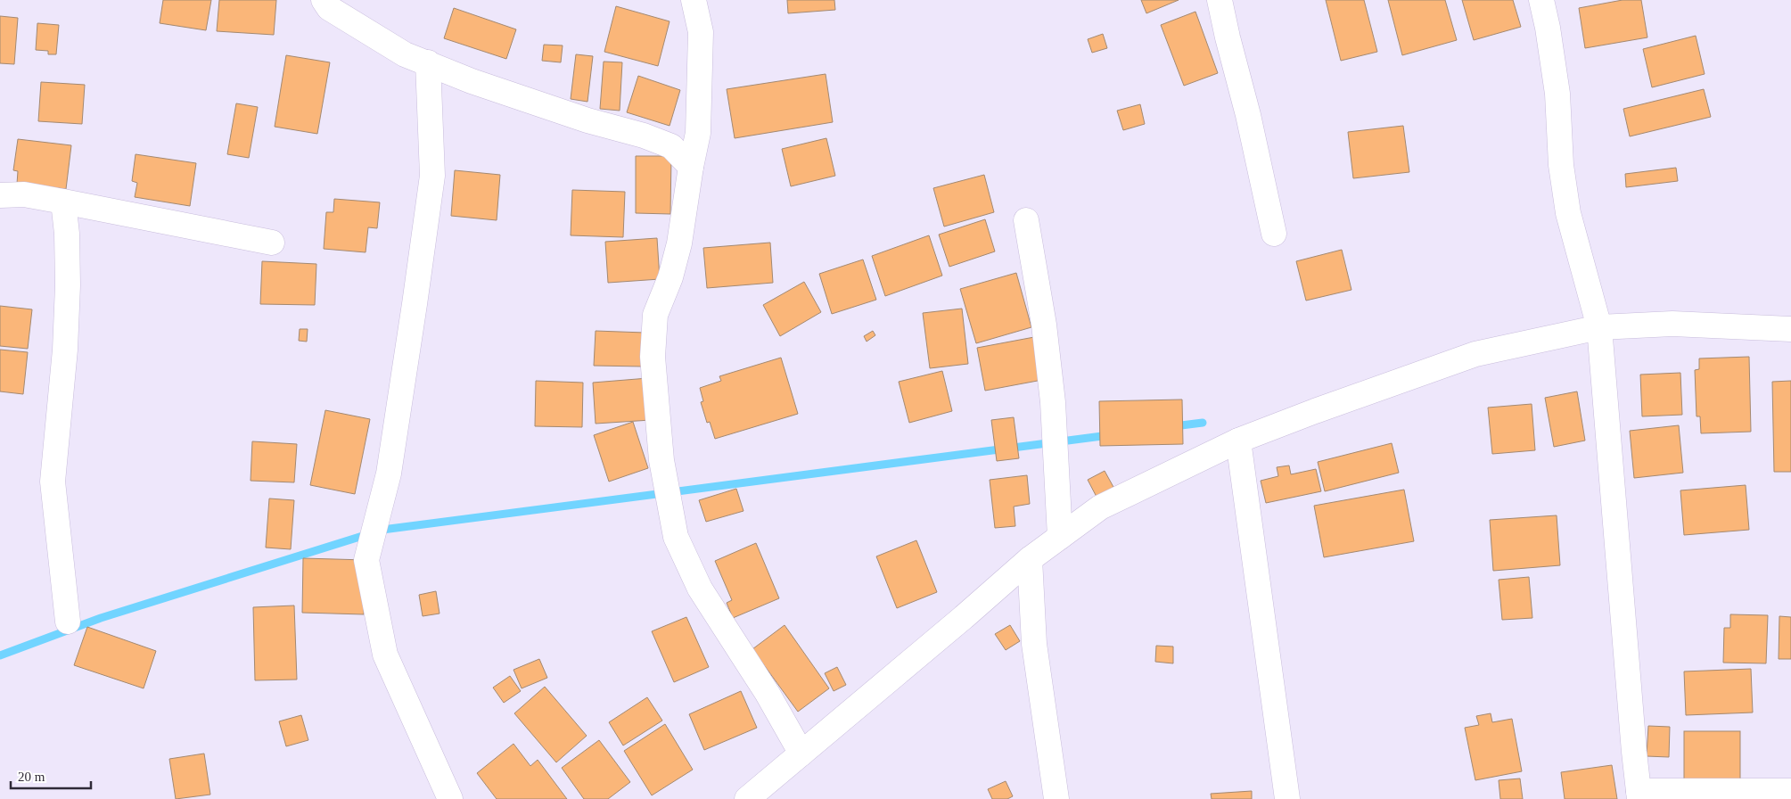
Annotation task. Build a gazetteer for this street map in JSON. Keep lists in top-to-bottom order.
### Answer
{
  "scale_bar": "20 m"
}
